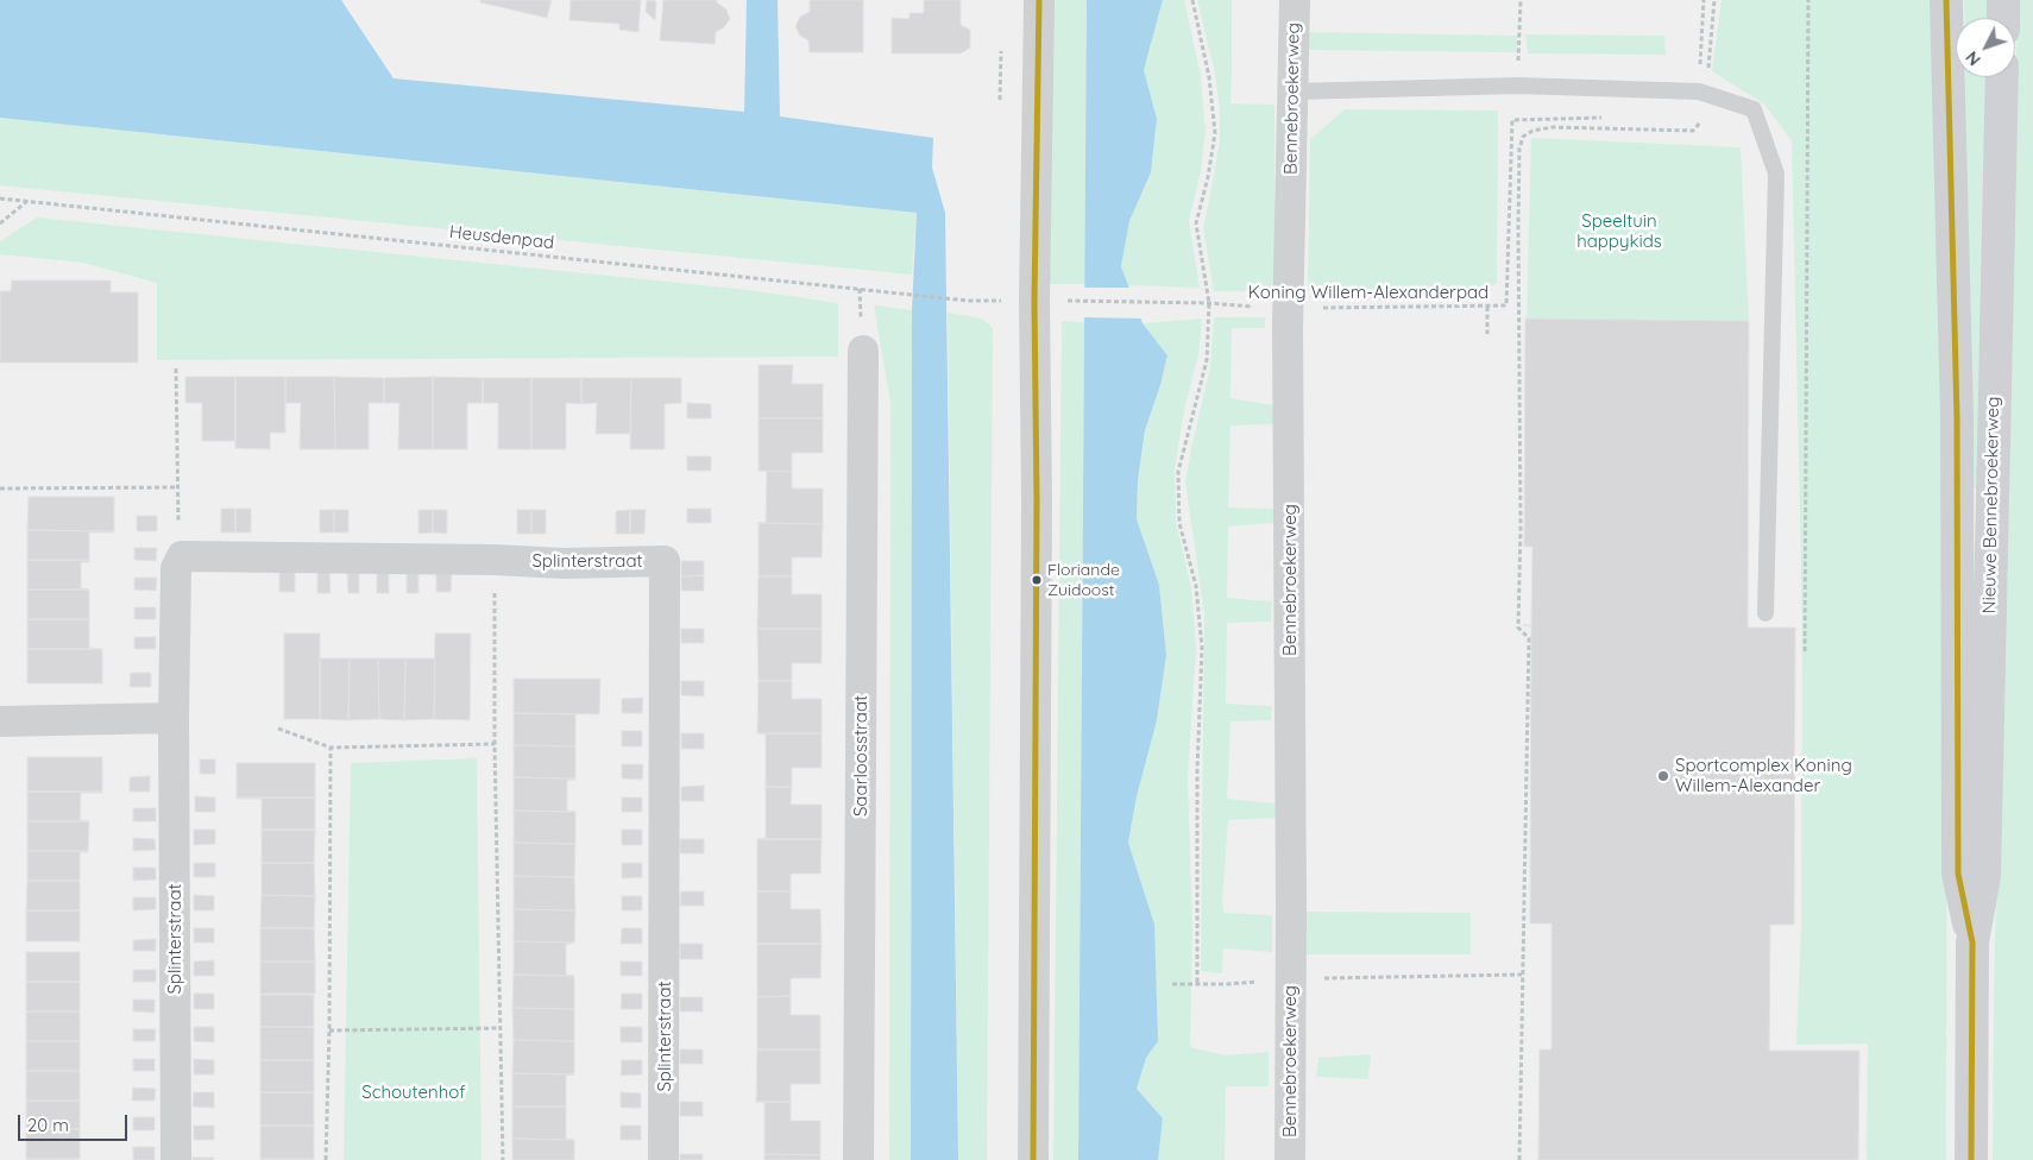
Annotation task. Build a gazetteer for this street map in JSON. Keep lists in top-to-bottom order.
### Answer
{
  "streets": {
    "main road": ["Nieuwe Bennebroekerweg"],
    "street": ["Bennebroekerweg", "Splinterstraat", "Saarloosstraat"],
    "path": ["Heusdenpad", "Koning Willem-Alexanderpad"]
  },
  "crossings": [
    ["Bennebroekerweg", "Koning Willem-Alexanderpad"]
  ],
  "parks": ["Speeltuin happykids", "Schoutenhof"],
  "places": ["Floriande Zuidoost", "Sportcomplex Koning Willem-Alexander"],
  "scale_bar": "20 m",
  "north": "bottom left"
}
